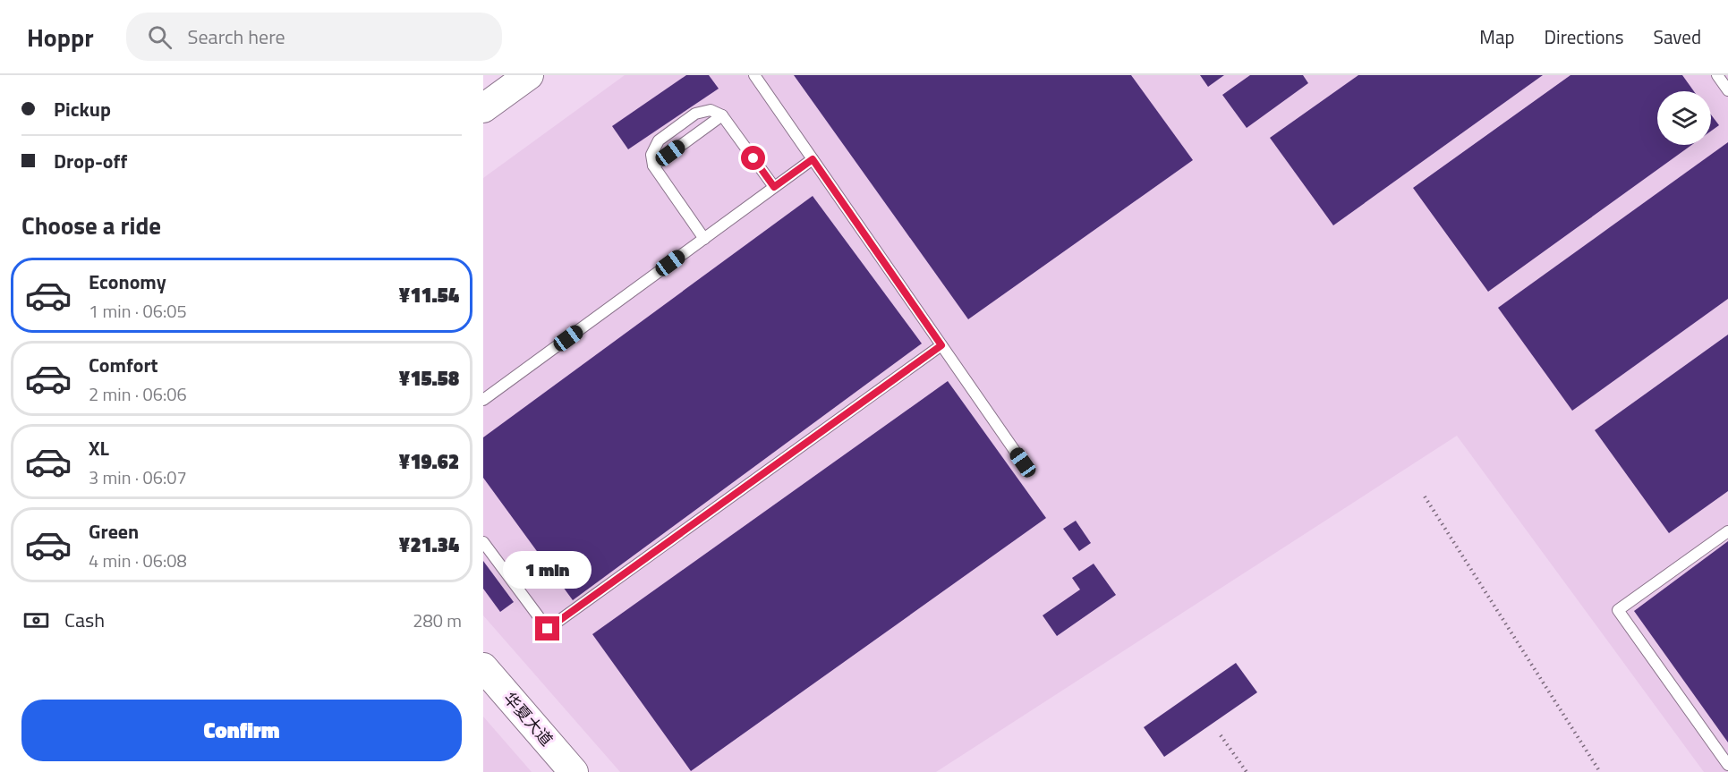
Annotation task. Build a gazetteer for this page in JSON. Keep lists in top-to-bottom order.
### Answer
{
  "streets": {
    "street": ["华夏大道"]
  },
  "page": {
    "header": "Hoppr",
    "search": "Search here",
    "nav": ["Map", "Directions", "Saved"],
    "banner": ["Pickup", "Drop-off"],
    "heading": "Choose a ride",
    "list": [
      {
        "name": "Economy",
        "note": "1 min · 06:05",
        "value": "¥11.54"
      },
      {
        "name": "Comfort",
        "note": "2 min · 06:06",
        "value": "¥15.58"
      },
      {
        "name": "XL",
        "note": "3 min · 06:07",
        "value": "¥19.62"
      },
      {
        "name": "Green",
        "note": "4 min · 06:08",
        "value": "¥21.34"
      }
    ],
    "bubble": "1 min",
    "pay": ["Cash", "280 m"],
    "buttons": "Confirm"
  }
}
